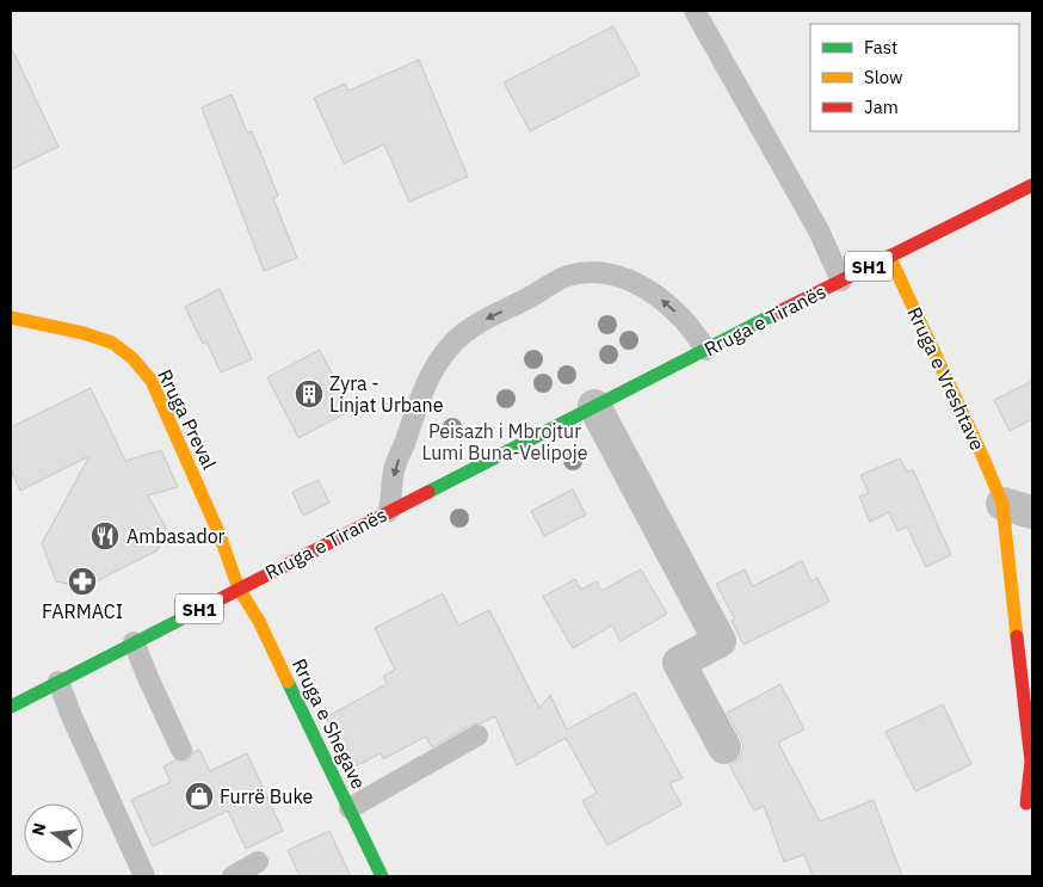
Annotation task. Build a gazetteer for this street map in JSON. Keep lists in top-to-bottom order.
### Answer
{
  "streets": {
    "street": [
      "SH1",
      "Rruga e Tiranës",
      "Rruga e Vreshtave",
      "Rruga Preval",
      "Rruga e Shegave"
    ]
  },
  "crossings": [
    ["Rruga e Tiranës", "Rruga e Vreshtave"],
    ["Rruga e Tiranës", "Rruga Preval"],
    ["Rruga e Tiranës", "Rruga e Shegave"],
    ["Rruga Preval", "Rruga e Shegave"]
  ],
  "parks": ["Peisazh i Mbrojtur Lumi Buna-Velipoje"],
  "places": {
    "building": ["Zyra - Linjat Urbane"],
    "restaurant": ["Ambasador"],
    "pharmacy": ["FARMACI"],
    "shop": ["Furrë Buke"]
  },
  "legend": ["Fast", "Slow", "Jam"],
  "north": "left"
}
